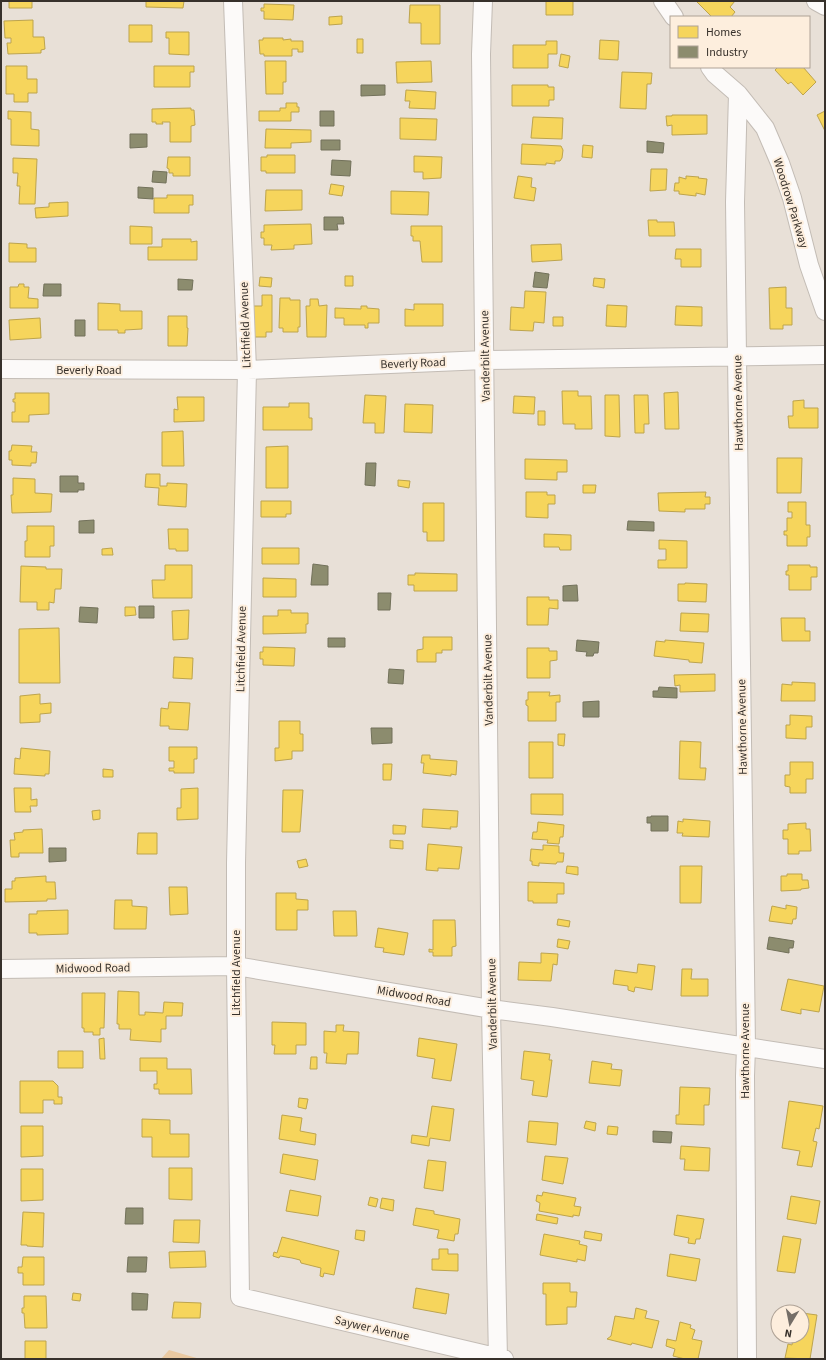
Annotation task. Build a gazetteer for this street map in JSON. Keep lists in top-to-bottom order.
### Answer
{
  "streets": {
    "street": [
      "Woodrow Parkway",
      "Litchfield Avenue",
      "Vanderbilt Avenue",
      "Beverly Road",
      "Hawthorne Avenue",
      "Midwood Road",
      "Saywer Avenue"
    ]
  },
  "crossings": [
    ["Woodrow Parkway", "Hawthorne Avenue"],
    ["Litchfield Avenue", "Beverly Road"],
    ["Litchfield Avenue", "Midwood Road"],
    ["Litchfield Avenue", "Saywer Avenue"],
    ["Vanderbilt Avenue", "Beverly Road"],
    ["Vanderbilt Avenue", "Midwood Road"],
    ["Vanderbilt Avenue", "Saywer Avenue"],
    ["Beverly Road", "Hawthorne Avenue"],
    ["Hawthorne Avenue", "Midwood Road"]
  ],
  "legend": ["Homes", "Industry"],
  "north": "bottom"
}
